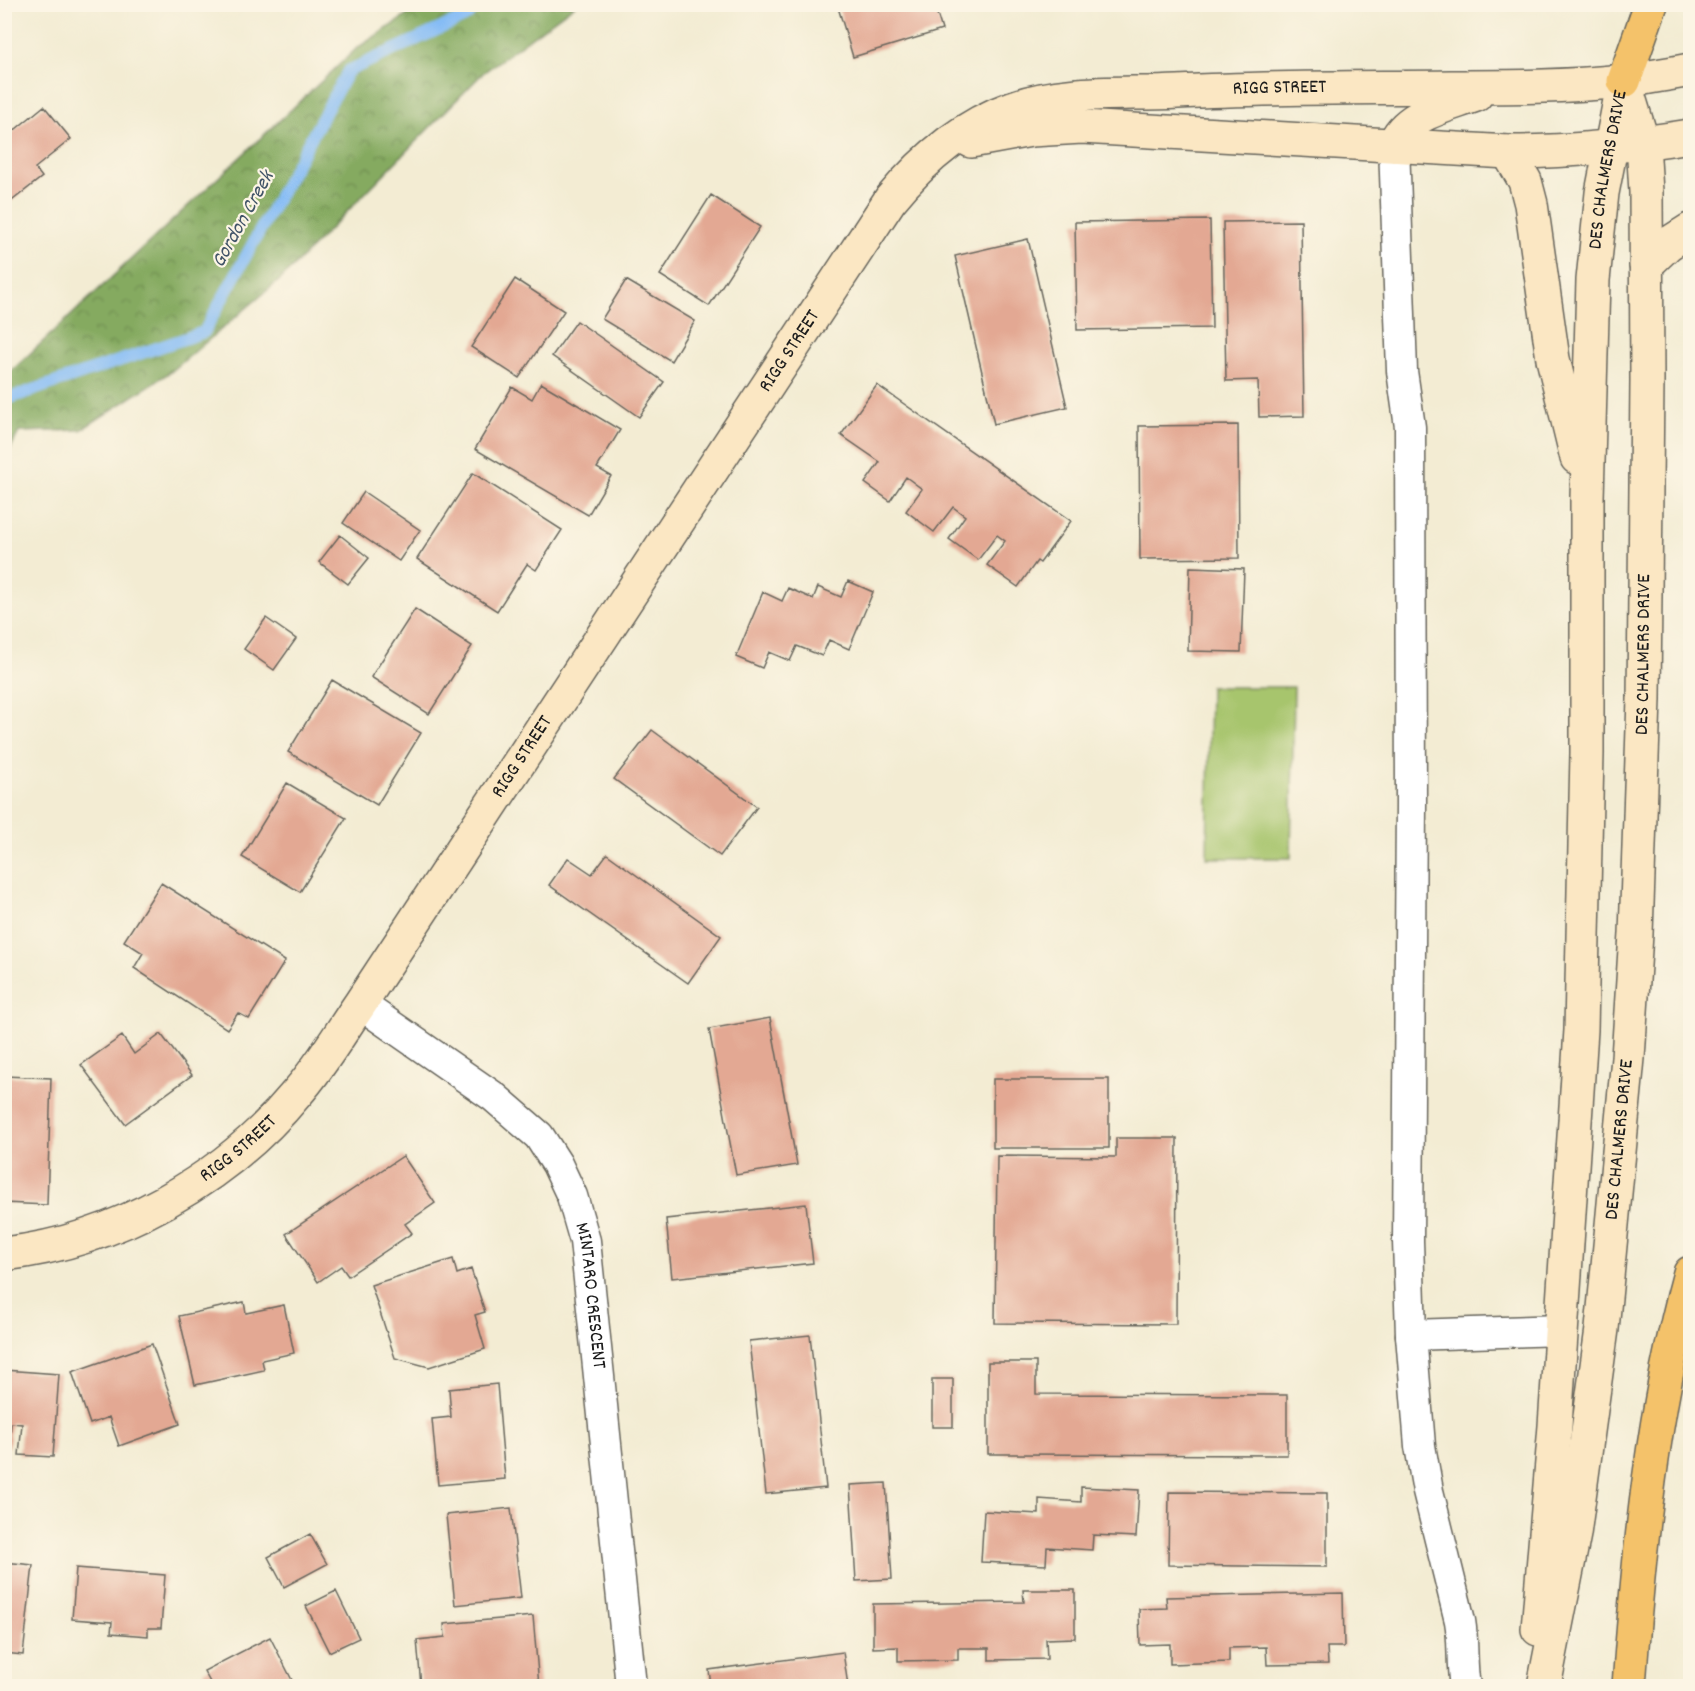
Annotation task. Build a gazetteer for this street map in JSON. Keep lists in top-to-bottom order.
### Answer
{
  "streets": {
    "main road": ["RIGG STREET", "DES CHALMERS DRIVE"],
    "street": ["MINTARO CRESCENT"]
  },
  "crossings": [
    ["RIGG STREET", "DES CHALMERS DRIVE"],
    ["RIGG STREET", "MINTARO CRESCENT"]
  ],
  "water": ["Gordon Creek"]
}
